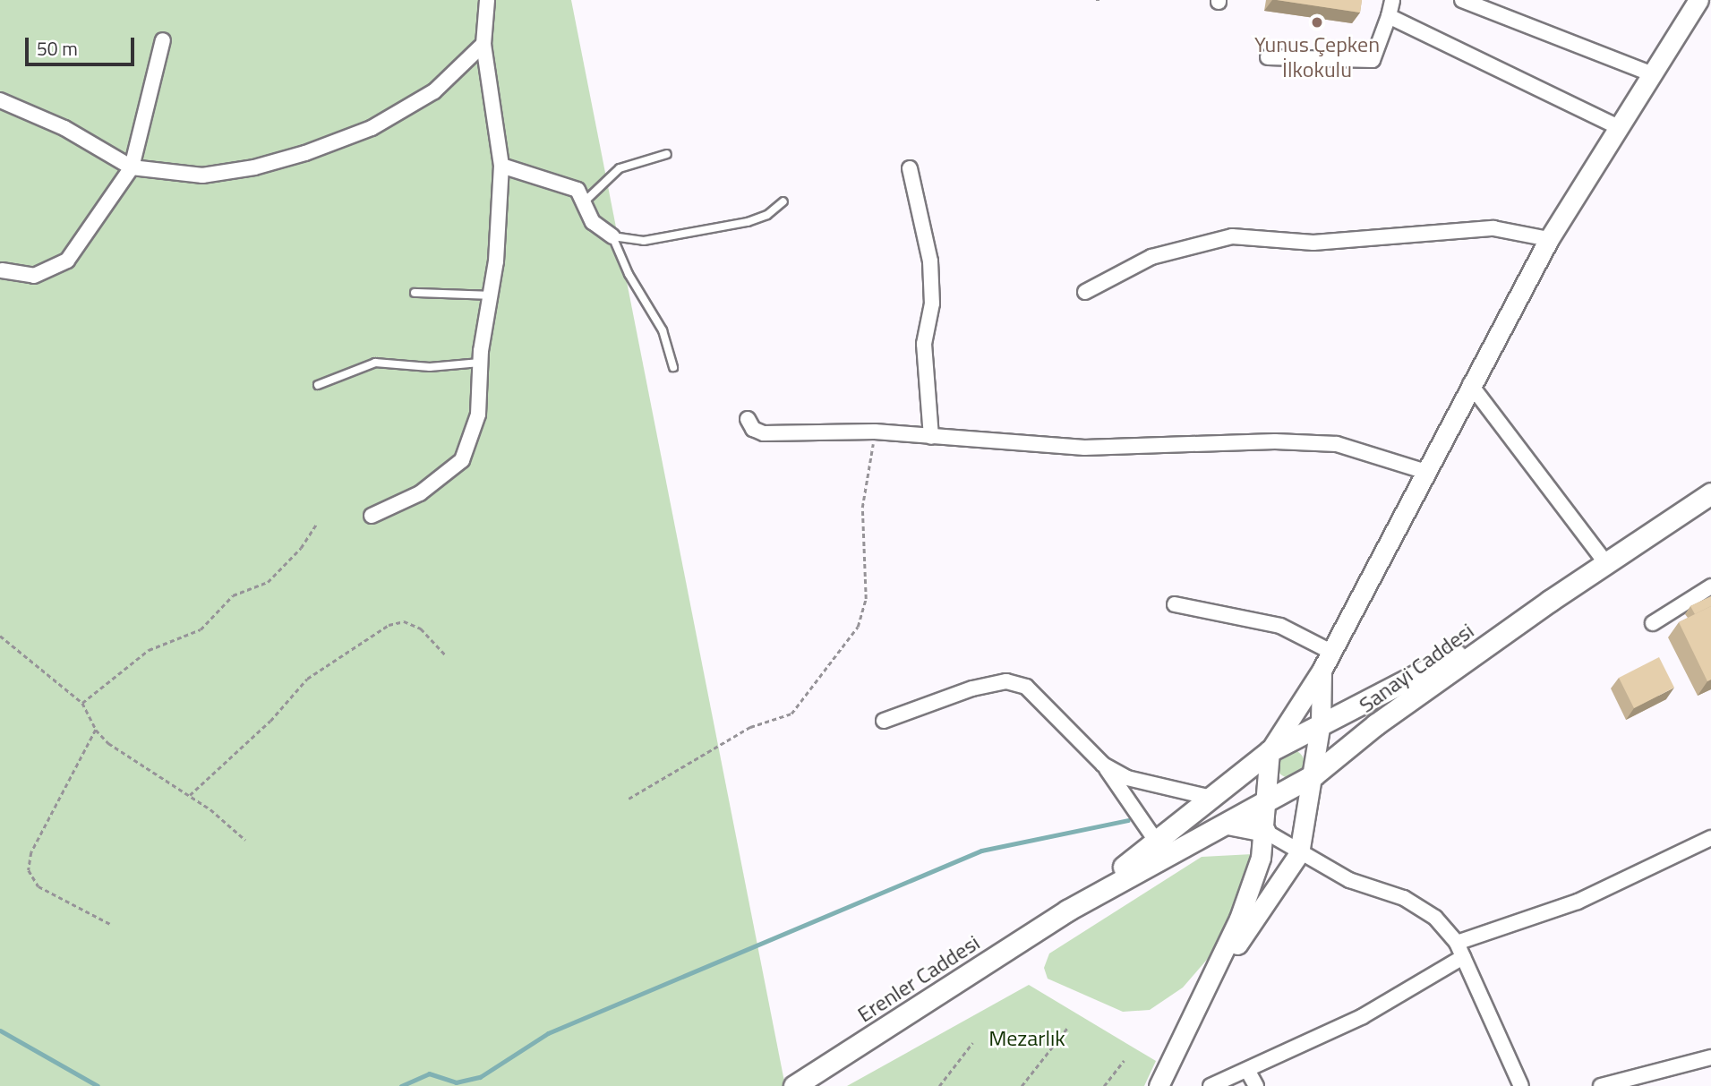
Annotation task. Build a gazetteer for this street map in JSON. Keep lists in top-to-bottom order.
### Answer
{
  "streets": {
    "main road": ["Sanayi Caddesi", "Erenler Caddesi"]
  },
  "crossings": [
    ["Sanayi Caddesi", "Erenler Caddesi"]
  ],
  "parks": ["Mezarlık"],
  "places": ["Yunus Çepken İlkokulu"],
  "scale_bar": "50 m"
}
